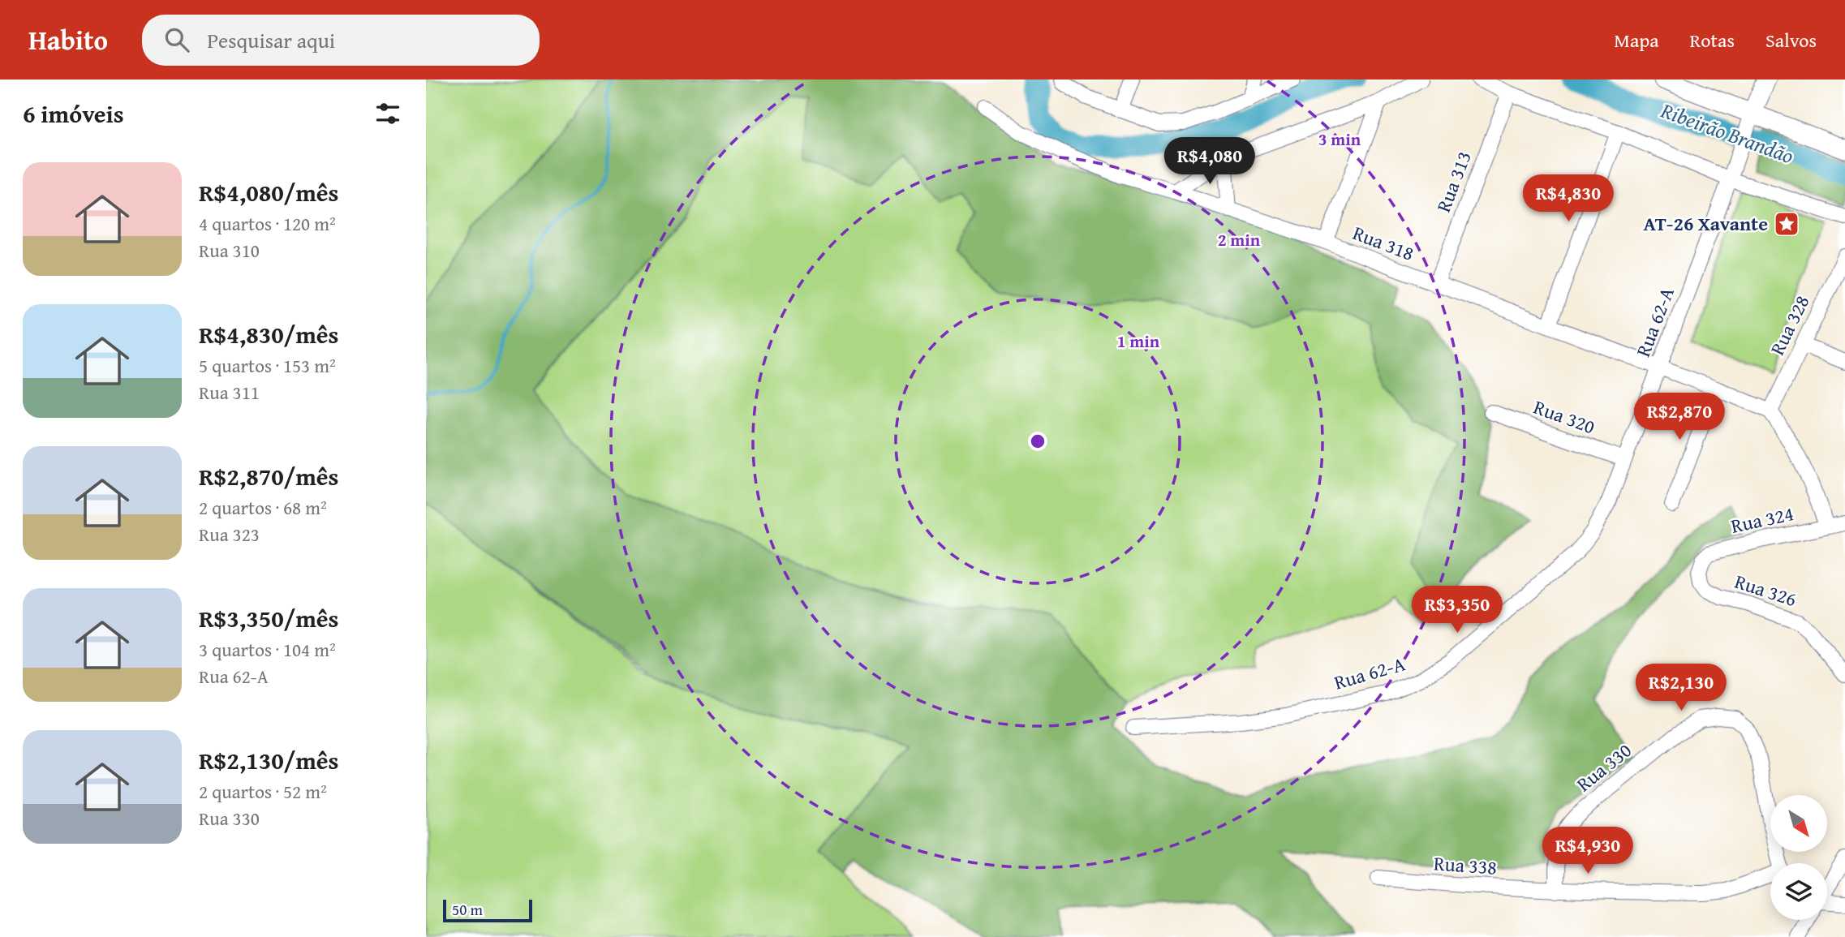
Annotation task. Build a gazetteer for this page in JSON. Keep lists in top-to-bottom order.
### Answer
{
  "streets": {
    "street": [
      "Rua 313",
      "Rua 318",
      "Rua 62-A",
      "Rua 328",
      "Rua 320",
      "Rua 324",
      "Rua 326",
      "Rua 330",
      "Rua 338"
    ]
  },
  "crossings": [
    ["Rua 313", "Rua 318"],
    ["Rua 318", "Rua 62-A"],
    ["Rua 318", "Rua 328"],
    ["Rua 62-A", "Rua 320"],
    ["Rua 324", "Rua 326"],
    ["Rua 330", "Rua 338"]
  ],
  "water": ["Ribeirão Brandão"],
  "places": {
    "place": ["AT-26 Xavante"]
  },
  "scale_bar": "50 m",
  "north": "bottom right",
  "page": {
    "header": "Habito",
    "search": "Pesquisar aqui",
    "nav": ["Mapa", "Rotas", "Salvos"],
    "heading": "6 imóveis",
    "price": [
      "R$4,080",
      "R$4,830",
      "R$2,870",
      "R$3,350",
      "R$2,130",
      "R$4,930"
    ],
    "list": [
      {
        "name": "R$4,080/mês",
        "note": "4 quartos · 120 m² · Rua 310"
      },
      {
        "name": "R$4,830/mês",
        "note": "5 quartos · 153 m² · Rua 311"
      },
      {
        "name": "R$2,870/mês",
        "note": "2 quartos · 68 m² · Rua 323"
      },
      {
        "name": "R$3,350/mês",
        "note": "3 quartos · 104 m² · Rua 62-A"
      },
      {
        "name": "R$2,130/mês",
        "note": "2 quartos · 52 m² · Rua 330"
      }
    ],
    "scale": "50 m"
  },
  "rings": ["3 min", "2 min", "1 min"]
}
